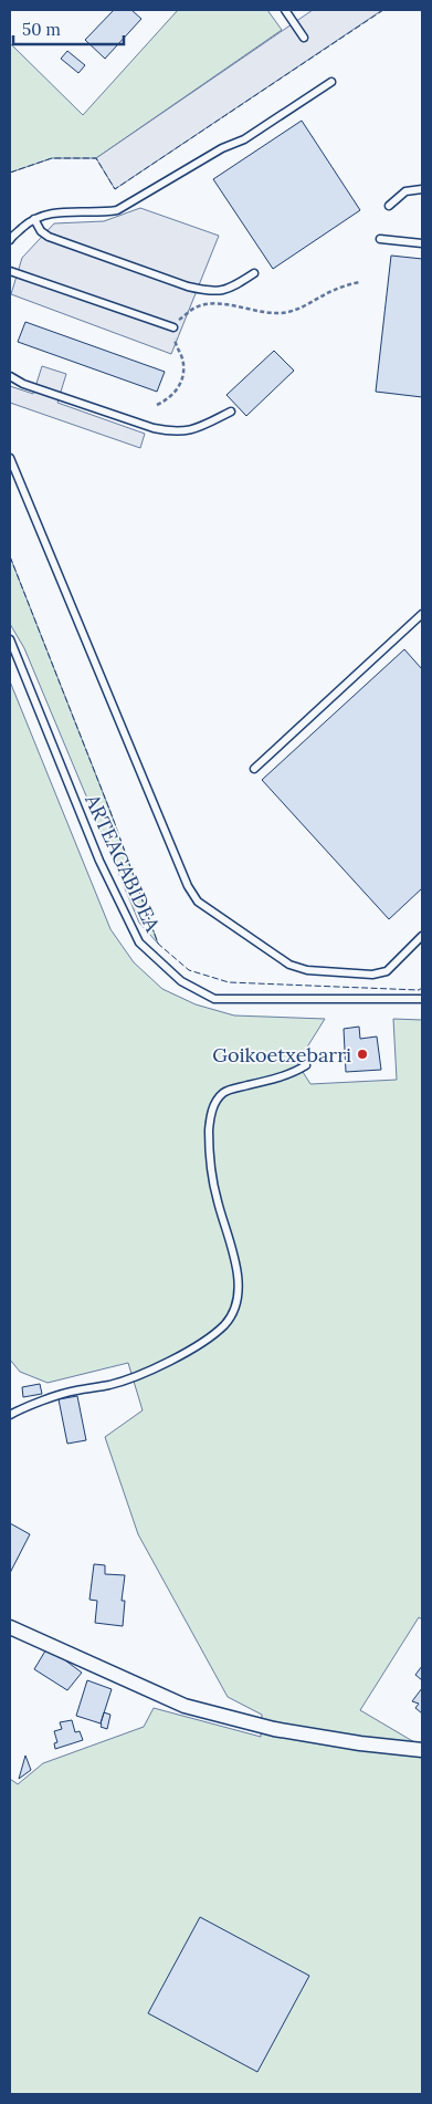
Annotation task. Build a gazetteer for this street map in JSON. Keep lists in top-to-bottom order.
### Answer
{
  "streets": {
    "lane": ["ARTEAGABIDEA"]
  },
  "places": ["Goikoetxebarri"],
  "scale_bar": "50 m"
}
